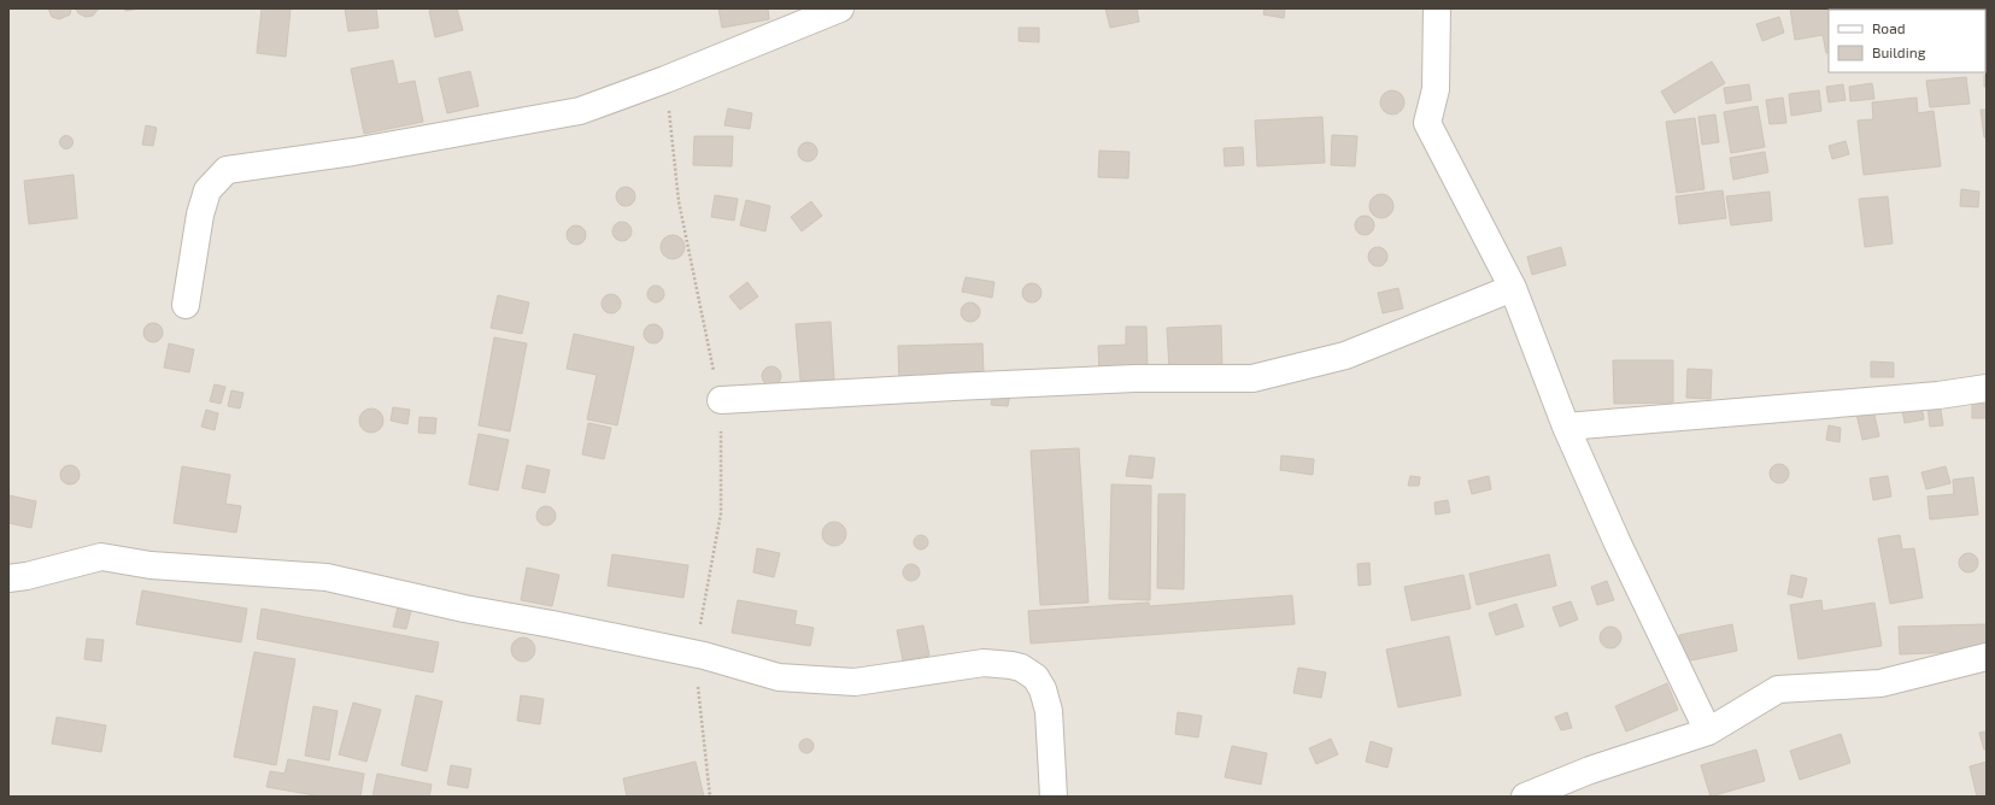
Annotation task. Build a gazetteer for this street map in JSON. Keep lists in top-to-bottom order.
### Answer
{
  "legend": ["Road", "Building"]
}
